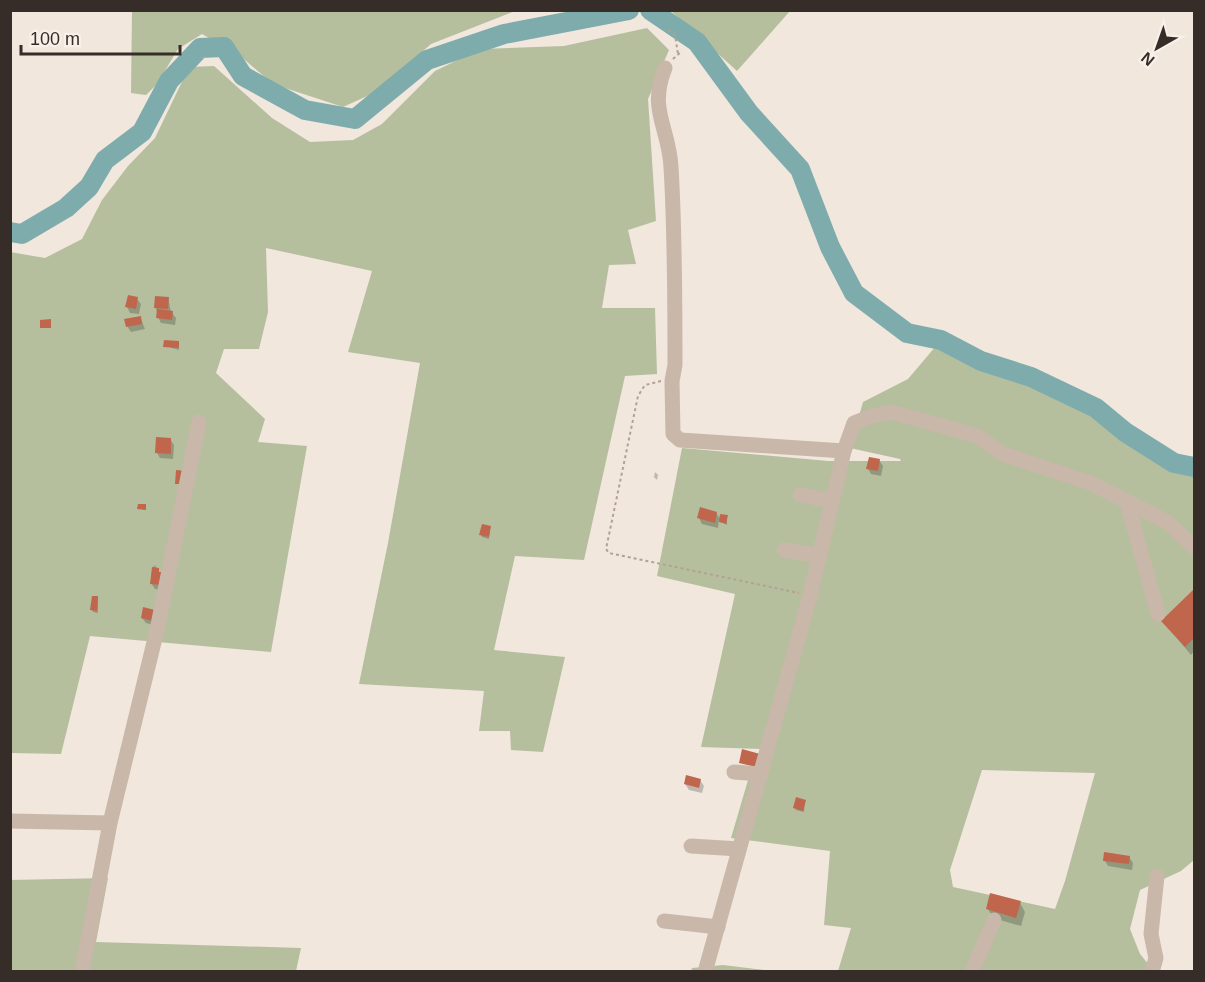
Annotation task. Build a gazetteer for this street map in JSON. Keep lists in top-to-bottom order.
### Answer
{
  "scale_bar": "100 m",
  "north": "bottom left"
}
